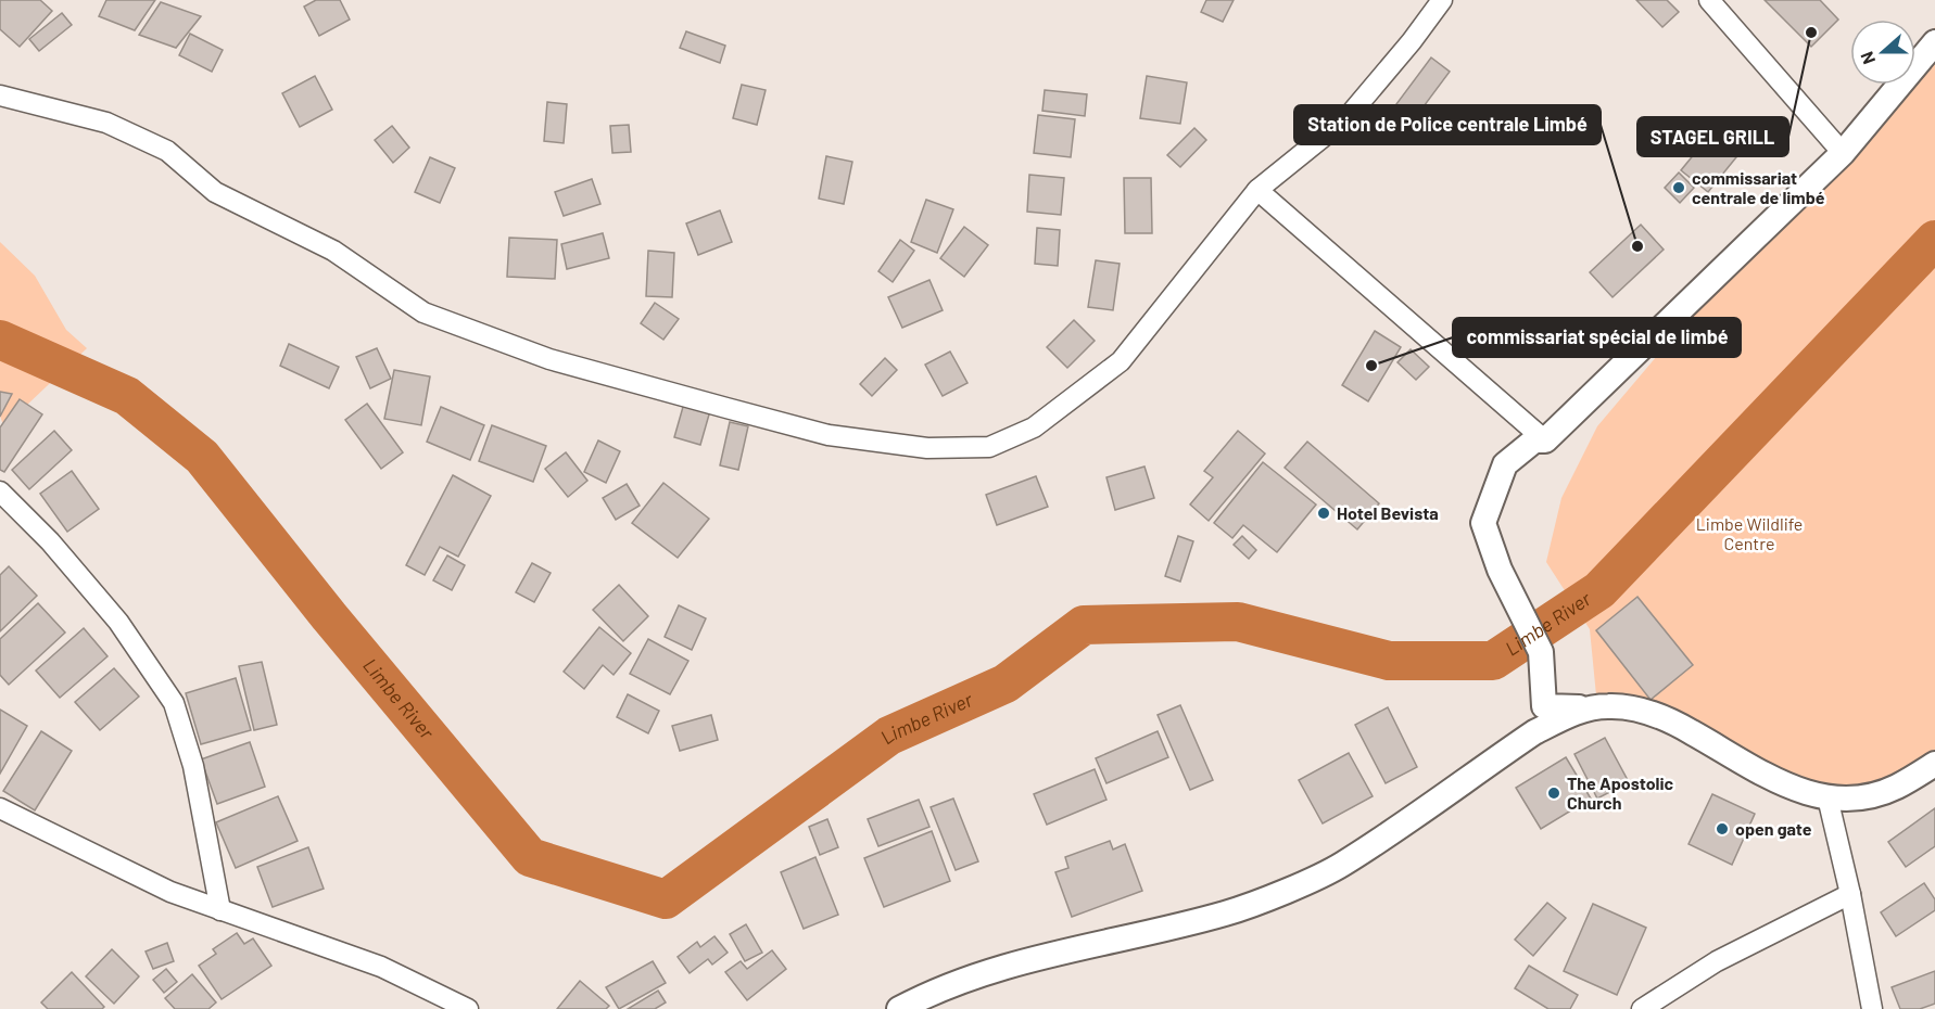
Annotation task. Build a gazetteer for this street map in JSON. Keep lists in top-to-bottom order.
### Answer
{
  "water": ["Limbe River"],
  "parks": ["Limbe Wildlife Centre"],
  "places": [
    "STAGEL GRILL",
    "commissariat centrale de limbé",
    "Station de Police centrale Limbé",
    "commissariat spécial de limbé",
    "Hotel Bevista",
    "The Apostolic Church",
    "open gate"
  ],
  "north": "left"
}
